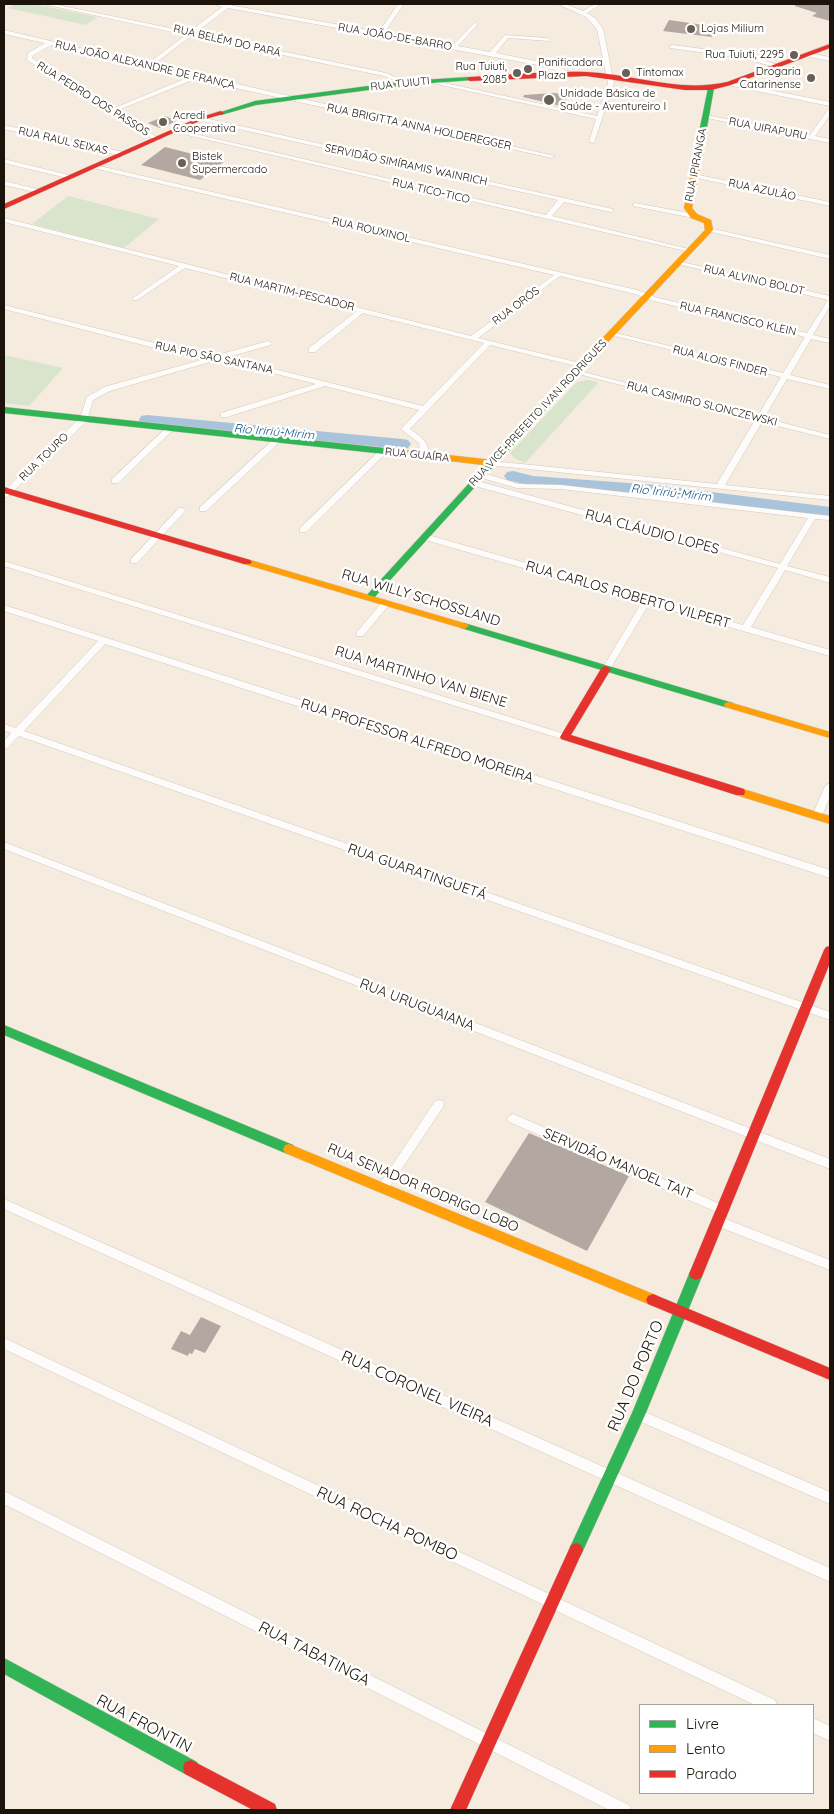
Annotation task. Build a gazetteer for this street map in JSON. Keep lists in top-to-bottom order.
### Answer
{
  "streets": {
    "street": [
      "RUA JOÃO-DE-BARRO",
      "RUA BELÉM DO PARÁ",
      "RUA JOÃO ALEXANDRE DE FRANÇA",
      "RUA TUIUTI",
      "RUA PEDRO DOS PASSOS",
      "RUA BRIGITTA ANNA HOLDEREGGER",
      "RUA UIRAPURU",
      "RUA RAUL SEIXAS",
      "SERVIDÃO SIMÍRAMIS WAINRICH",
      "RUA IPIRANGA",
      "RUA AZULÃO",
      "RUA TICO-TICO",
      "RUA ROUXINOL",
      "RUA ALVINO BOLDT",
      "RUA MARTIM-PESCADOR",
      "RUA ORÓS",
      "RUA FRANCISCO KLEIN",
      "RUA PIO SÃO SANTANA",
      "RUA ALOIS FINDER",
      "RUA CASIMIRO SLONCZEWSKI",
      "RUA VICE-PREFEITO IVAN RODRIGUES",
      "RUA GUAÍRA",
      "RUA TOURO",
      "RUA CLÁUDIO LOPES",
      "RUA CARLOS ROBERTO VILPERT",
      "RUA WILLY SCHOSSLAND",
      "RUA MARTINHO VAN BIENE",
      "RUA PROFESSOR ALFREDO MOREIRA",
      "RUA GUARATINGUETÁ",
      "RUA URUGUAIANA",
      "SERVIDÃO MANOEL TAIT",
      "RUA SENADOR RODRIGO LOBO",
      "RUA DO PORTO",
      "RUA CORONEL VIEIRA",
      "RUA ROCHA POMBO",
      "RUA TABATINGA",
      "RUA FRONTIN"
    ]
  },
  "crossings": [
    ["RUA JOÃO-DE-BARRO", "RUA TUIUTI"],
    ["RUA BELÉM DO PARÁ", "RUA TUIUTI"],
    ["RUA JOÃO ALEXANDRE DE FRANÇA", "RUA TUIUTI"],
    ["RUA JOÃO ALEXANDRE DE FRANÇA", "RUA PEDRO DOS PASSOS"],
    ["RUA JOÃO ALEXANDRE DE FRANÇA", "RUA BRIGITTA ANNA HOLDEREGGER"],
    ["RUA TUIUTI", "RUA PEDRO DOS PASSOS"],
    ["RUA TUIUTI", "RUA BRIGITTA ANNA HOLDEREGGER"],
    ["RUA TUIUTI", "RUA RAUL SEIXAS"],
    ["RUA TUIUTI", "SERVIDÃO SIMÍRAMIS WAINRICH"],
    ["RUA TUIUTI", "RUA IPIRANGA"],
    ["RUA TUIUTI", "RUA TICO-TICO"],
    ["RUA TUIUTI", "RUA ROUXINOL"],
    ["RUA UIRAPURU", "RUA IPIRANGA"],
    ["RUA IPIRANGA", "RUA AZULÃO"],
    ["RUA IPIRANGA", "RUA VICE-PREFEITO IVAN RODRIGUES"],
    ["RUA TICO-TICO", "RUA VICE-PREFEITO IVAN RODRIGUES"],
    ["RUA ROUXINOL", "RUA ORÓS"],
    ["RUA ROUXINOL", "RUA FRANCISCO KLEIN"],
    ["RUA ROUXINOL", "RUA VICE-PREFEITO IVAN RODRIGUES"],
    ["RUA ALVINO BOLDT", "RUA VICE-PREFEITO IVAN RODRIGUES"],
    ["RUA MARTIM-PESCADOR", "RUA ORÓS"],
    ["RUA MARTIM-PESCADOR", "RUA CASIMIRO SLONCZEWSKI"],
    ["RUA MARTIM-PESCADOR", "RUA VICE-PREFEITO IVAN RODRIGUES"],
    ["RUA FRANCISCO KLEIN", "RUA VICE-PREFEITO IVAN RODRIGUES"],
    ["RUA ALOIS FINDER", "RUA VICE-PREFEITO IVAN RODRIGUES"],
    ["RUA CASIMIRO SLONCZEWSKI", "RUA VICE-PREFEITO IVAN RODRIGUES"],
    ["RUA VICE-PREFEITO IVAN RODRIGUES", "RUA GUAÍRA"],
    ["RUA VICE-PREFEITO IVAN RODRIGUES", "RUA CLÁUDIO LOPES"],
    ["RUA VICE-PREFEITO IVAN RODRIGUES", "RUA CARLOS ROBERTO VILPERT"],
    ["RUA VICE-PREFEITO IVAN RODRIGUES", "RUA WILLY SCHOSSLAND"],
    ["RUA GUAÍRA", "RUA TOURO"],
    ["RUA TOURO", "RUA WILLY SCHOSSLAND"],
    ["RUA GUARATINGUETÁ", "RUA DO PORTO"],
    ["RUA URUGUAIANA", "RUA DO PORTO"],
    ["SERVIDÃO MANOEL TAIT", "RUA DO PORTO"],
    ["RUA SENADOR RODRIGO LOBO", "RUA DO PORTO"],
    ["RUA DO PORTO", "RUA CORONEL VIEIRA"],
    ["RUA DO PORTO", "RUA ROCHA POMBO"],
    ["RUA DO PORTO", "RUA TABATINGA"]
  ],
  "water": ["Rio Iririú-Mirim"],
  "places": [
    "Lojas Milium",
    "Rua Tuiuti, 2295",
    "Panificadora Plaza",
    "Rua Tuiuti, 2085",
    "Tintomax",
    "Drogaria Catarinense",
    "Unidade Básica de Saúde - Aventureiro I",
    "Acredi Cooperativa",
    "Bistek Supermercado"
  ],
  "legend": ["Livre", "Lento", "Parado"]
}
